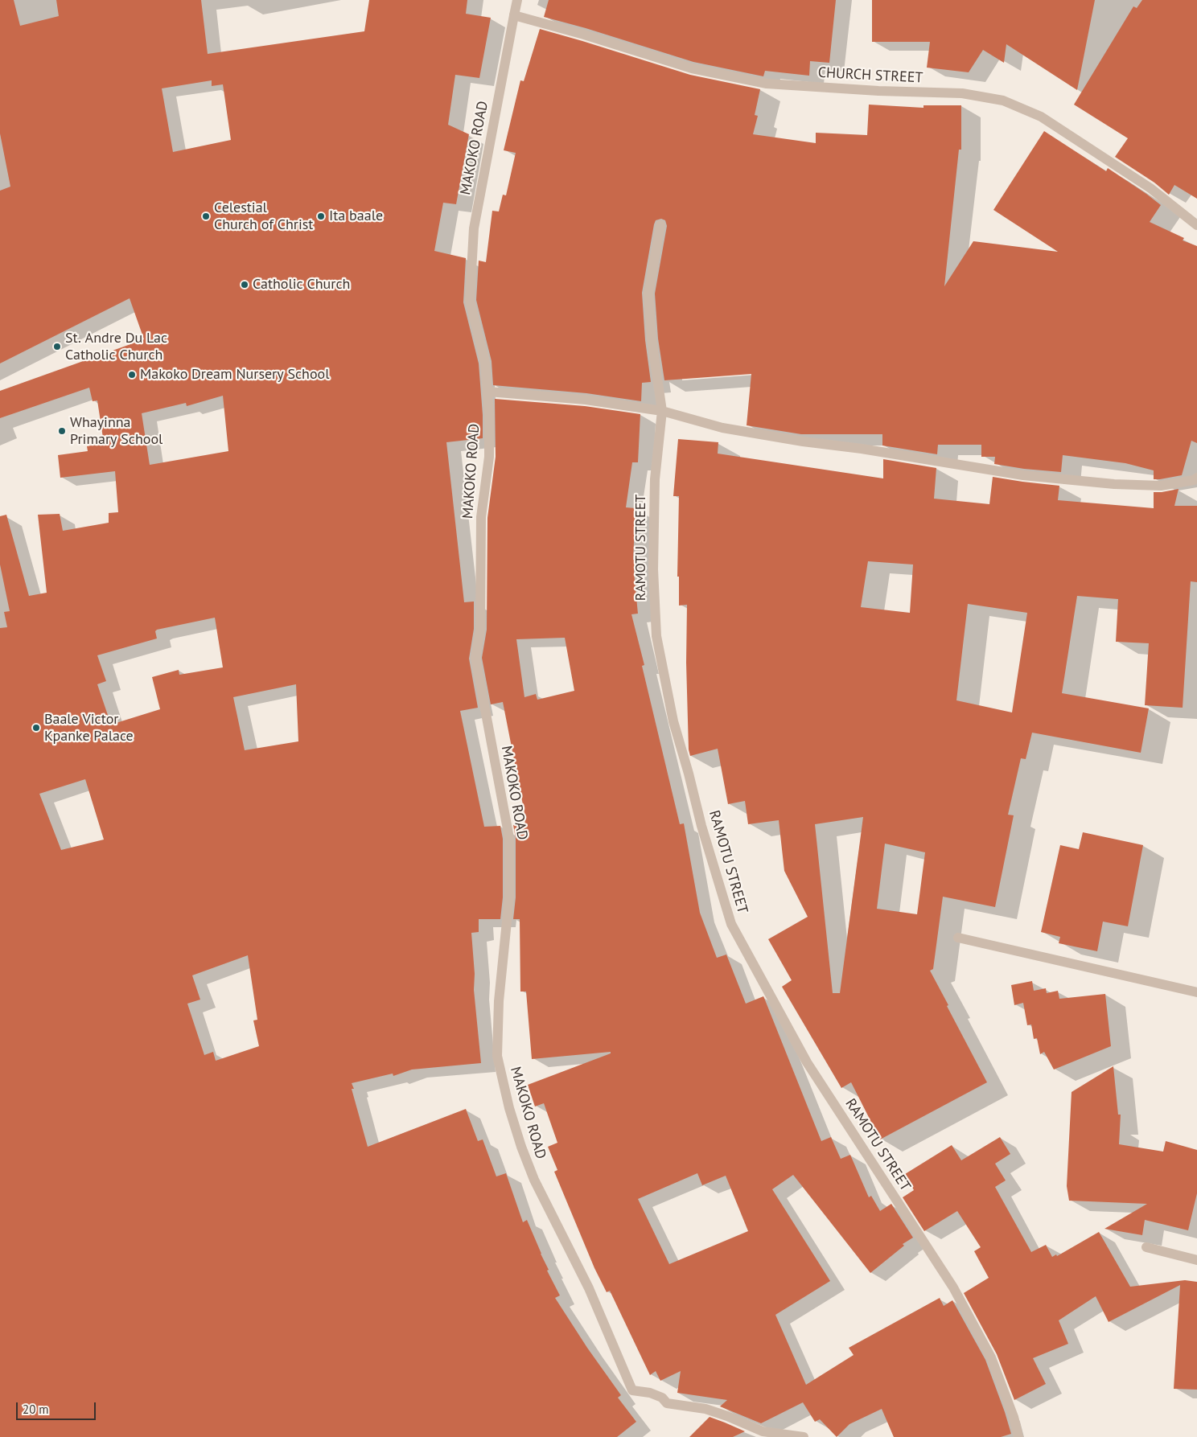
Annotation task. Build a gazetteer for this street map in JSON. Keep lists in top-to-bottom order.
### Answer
{
  "streets": {
    "street": ["CHURCH STREET", "MAKOKO ROAD", "RAMOTU STREET"]
  },
  "crossings": [
    ["CHURCH STREET", "MAKOKO ROAD"]
  ],
  "places": [
    "Celestial Church of Christ",
    "Ita baale",
    "Catholic Church",
    "St. Andre Du Lac Catholic Church",
    "Makoko Dream Nursery School",
    "Whayinna Primary School",
    "Baale Victor Kpanke Palace"
  ],
  "scale_bar": "20 m"
}
